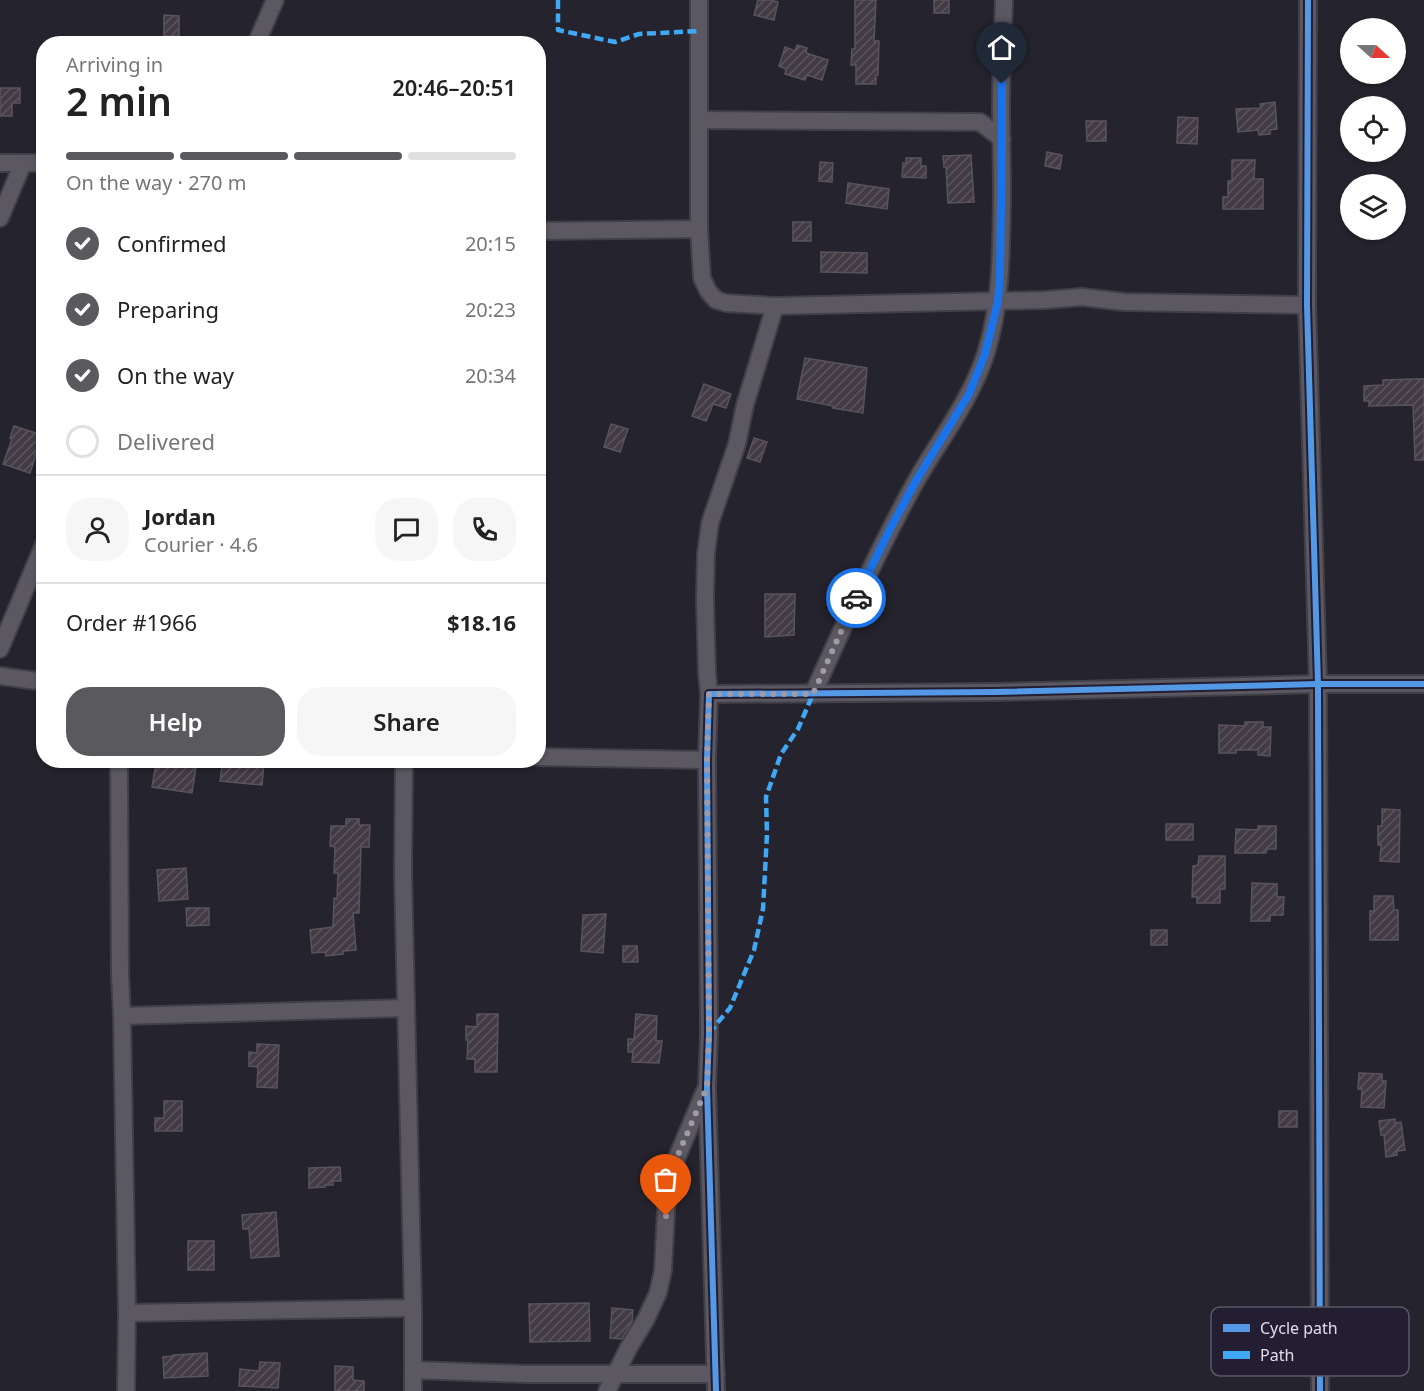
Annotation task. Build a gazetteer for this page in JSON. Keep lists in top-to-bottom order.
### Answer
{
  "legend": ["Cycle path", "Path"],
  "north": "right",
  "page": {
    "heading": ["2 min", "Arriving in", "20:46–20:51"],
    "panel": [
      "Jordan",
      "Courier · 4.6",
      "Order #1966",
      "$18.16"
    ],
    "bar": "On the way · 270 m",
    "list": [
      ["Confirmed", "20:15"],
      ["Preparing", "20:23"],
      ["On the way", "20:34"],
      "Delivered"
    ],
    "buttons": ["Help", "Share"]
  }
}
